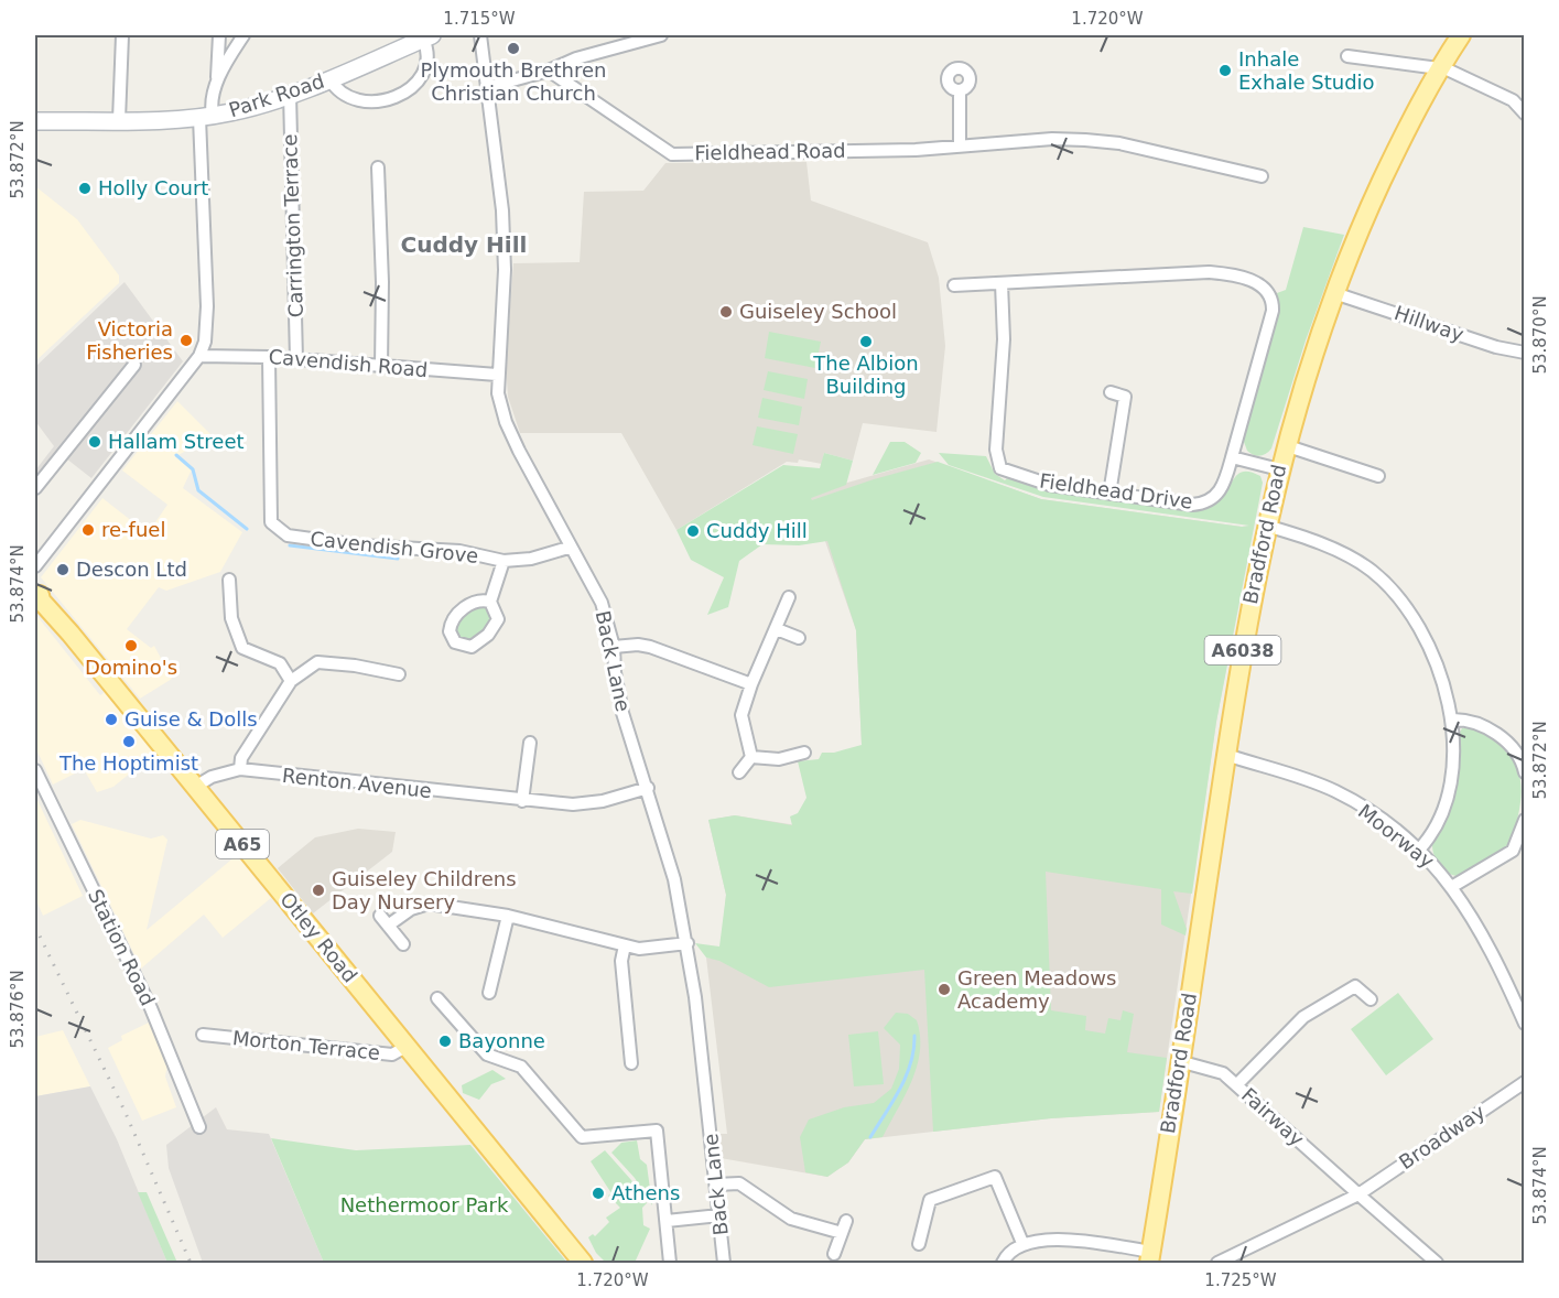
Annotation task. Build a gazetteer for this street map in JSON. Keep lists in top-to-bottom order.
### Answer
{
  "streets": {
    "main road": [
      "Park Road",
      "Bradford Road",
      "A6038",
      "A65",
      "Otley Road"
    ],
    "street": [
      "Fieldhead Road",
      "Carrington Terrace",
      "Hillway",
      "Cavendish Road",
      "Fieldhead Drive",
      "Cavendish Grove",
      "Back Lane",
      "Renton Avenue",
      "Moorway",
      "Station Road",
      "Morton Terrace",
      "Fairway",
      "Broadway"
    ]
  },
  "crossings": [
    ["Park Road", "Carrington Terrace"],
    ["Carrington Terrace", "Cavendish Road"],
    ["Hillway", "Bradford Road"],
    ["Cavendish Road", "Cavendish Grove"],
    ["Cavendish Road", "Back Lane"],
    ["Bradford Road", "Moorway"],
    ["Bradford Road", "Fairway"],
    ["Cavendish Grove", "Back Lane"],
    ["Back Lane", "Renton Avenue"],
    ["Renton Avenue", "Otley Road"],
    ["Otley Road", "Morton Terrace"],
    ["Fairway", "Broadway"]
  ],
  "districts": ["Cuddy Hill"],
  "parks": ["Nethermoor Park"],
  "places": [
    "Plymouth Brethren Christian Church",
    "Inhale Exhale Studio",
    "Holly Court",
    "Guiseley School",
    "Victoria Fisheries",
    "The Albion Building",
    "Hallam Street",
    "re-fuel",
    "Cuddy Hill",
    "Descon Ltd",
    "Domino's",
    "Guise & Dolls",
    "The Hoptimist",
    "Guiseley Childrens Day Nursery",
    "Green Meadows Academy",
    "Bayonne",
    "Athens"
  ],
  "coordinates": [
    "1.715°W",
    "1.720°W",
    "53.872°N",
    "53.870°N",
    "53.874°N",
    "53.876°N",
    "1.725°W"
  ]
}
